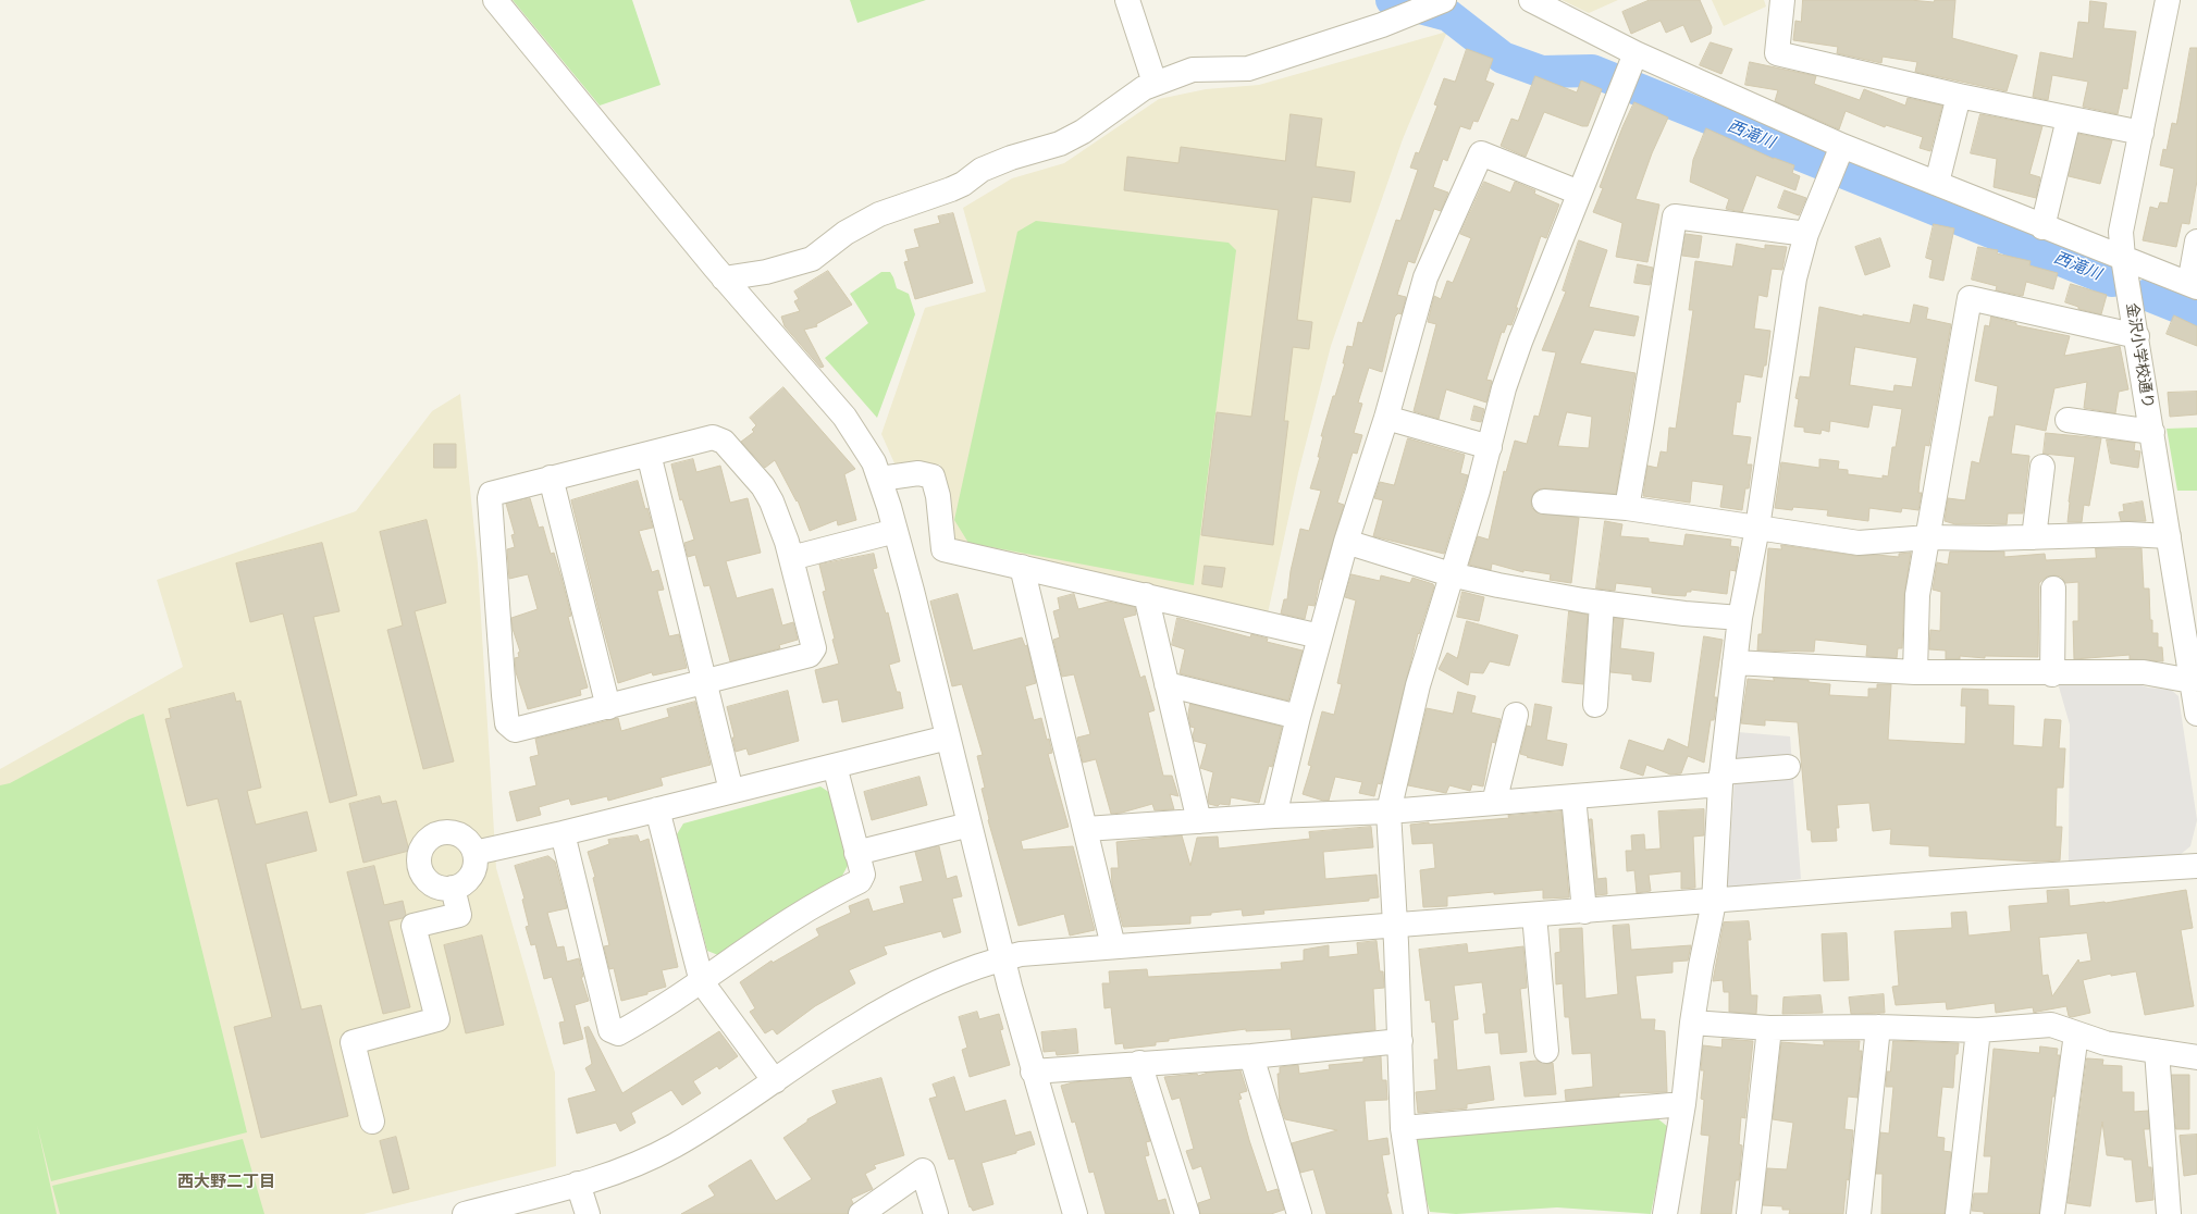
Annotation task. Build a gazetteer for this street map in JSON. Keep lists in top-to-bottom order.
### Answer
{
  "streets": {
    "street": ["金沢小学校通り"]
  },
  "districts": ["西大野二丁目"],
  "water": ["西滝川"]
}
